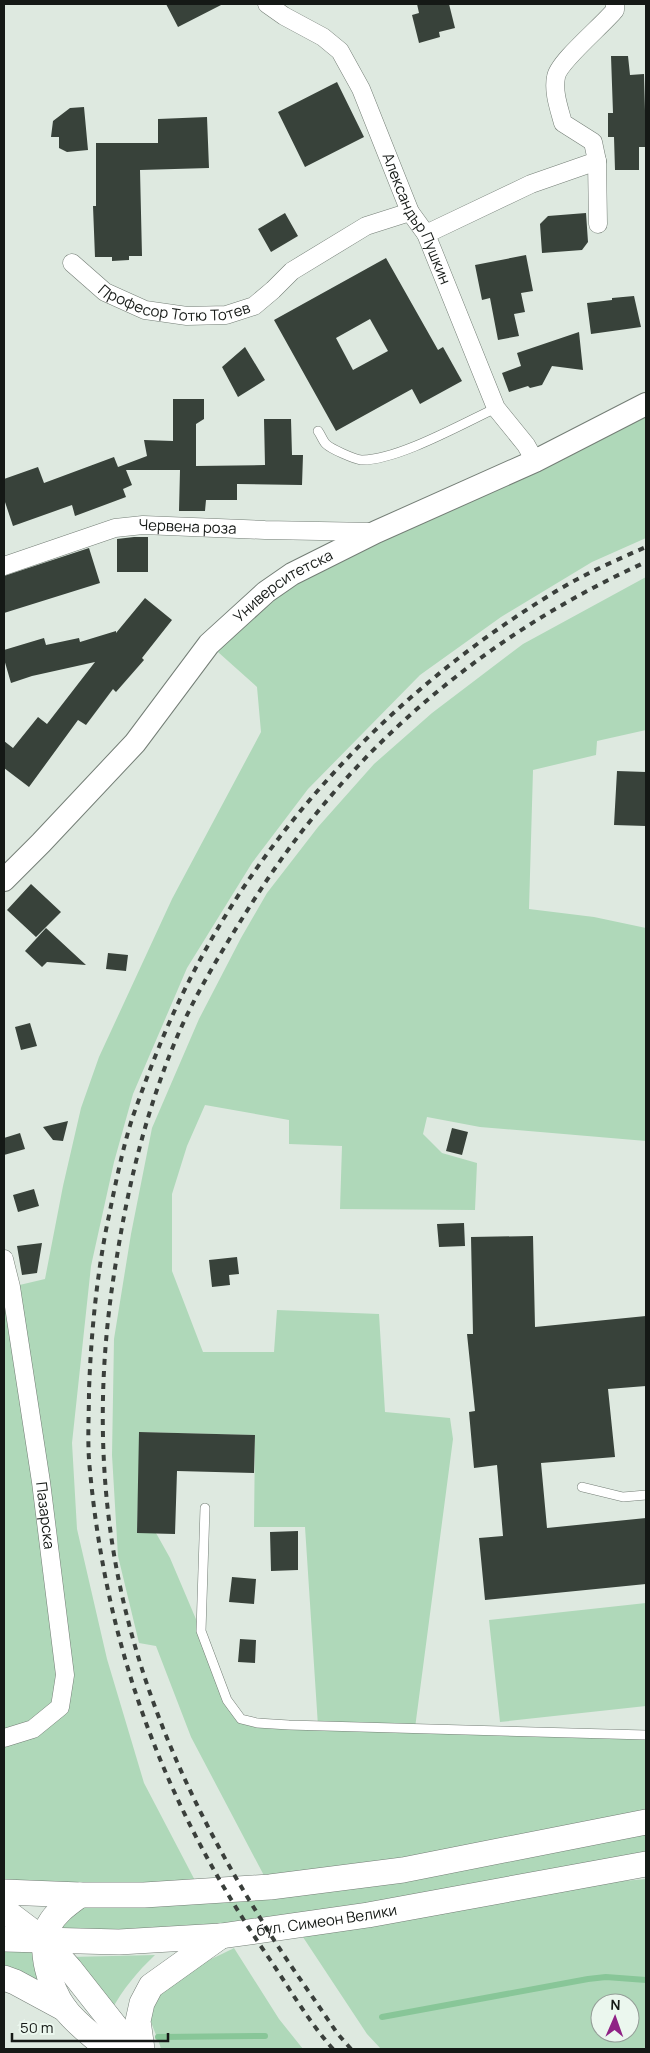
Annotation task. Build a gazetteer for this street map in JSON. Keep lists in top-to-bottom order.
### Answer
{
  "streets": {
    "main road": ["бул. Симеон Велики"],
    "street": [
      "Александър Пушкин",
      "Професор Тотю Тотев",
      "Червена роза",
      "Университетска",
      "Пазарска"
    ]
  },
  "crossings": [
    ["Александър Пушкин", "Професор Тотю Тотев"],
    ["Александър Пушкин", "Университетска"],
    ["Червена роза", "Университетска"]
  ],
  "scale_bar": "50 m",
  "north": "top"
}
